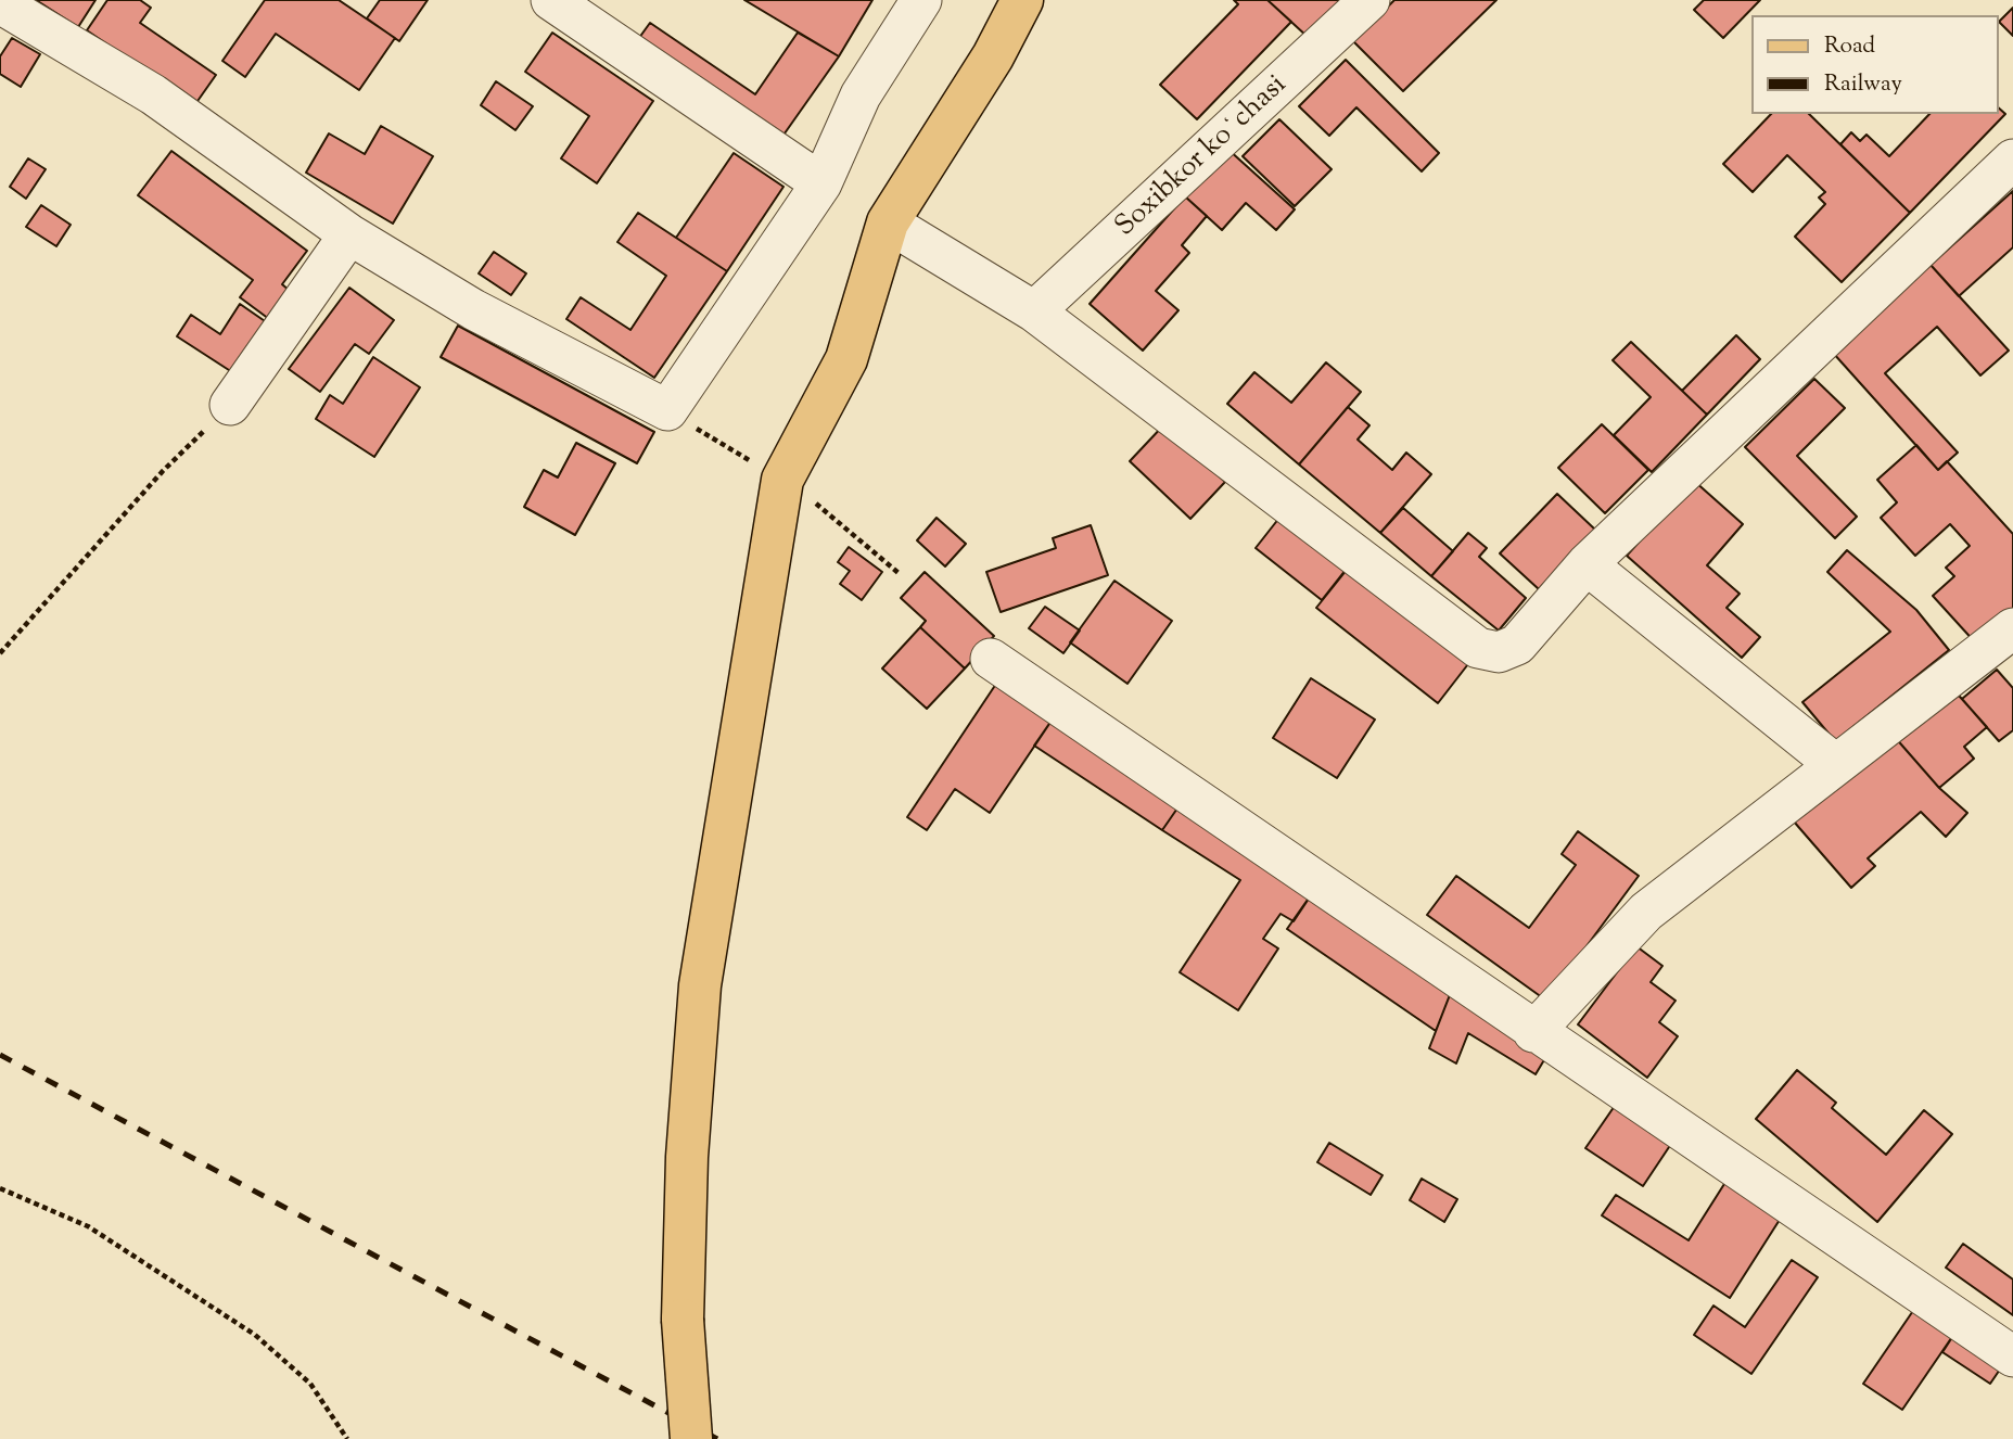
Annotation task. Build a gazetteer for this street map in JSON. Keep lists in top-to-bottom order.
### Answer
{
  "streets": {
    "street": ["Soxibkor koʻchasi"]
  },
  "legend": ["Road", "Railway"]
}
